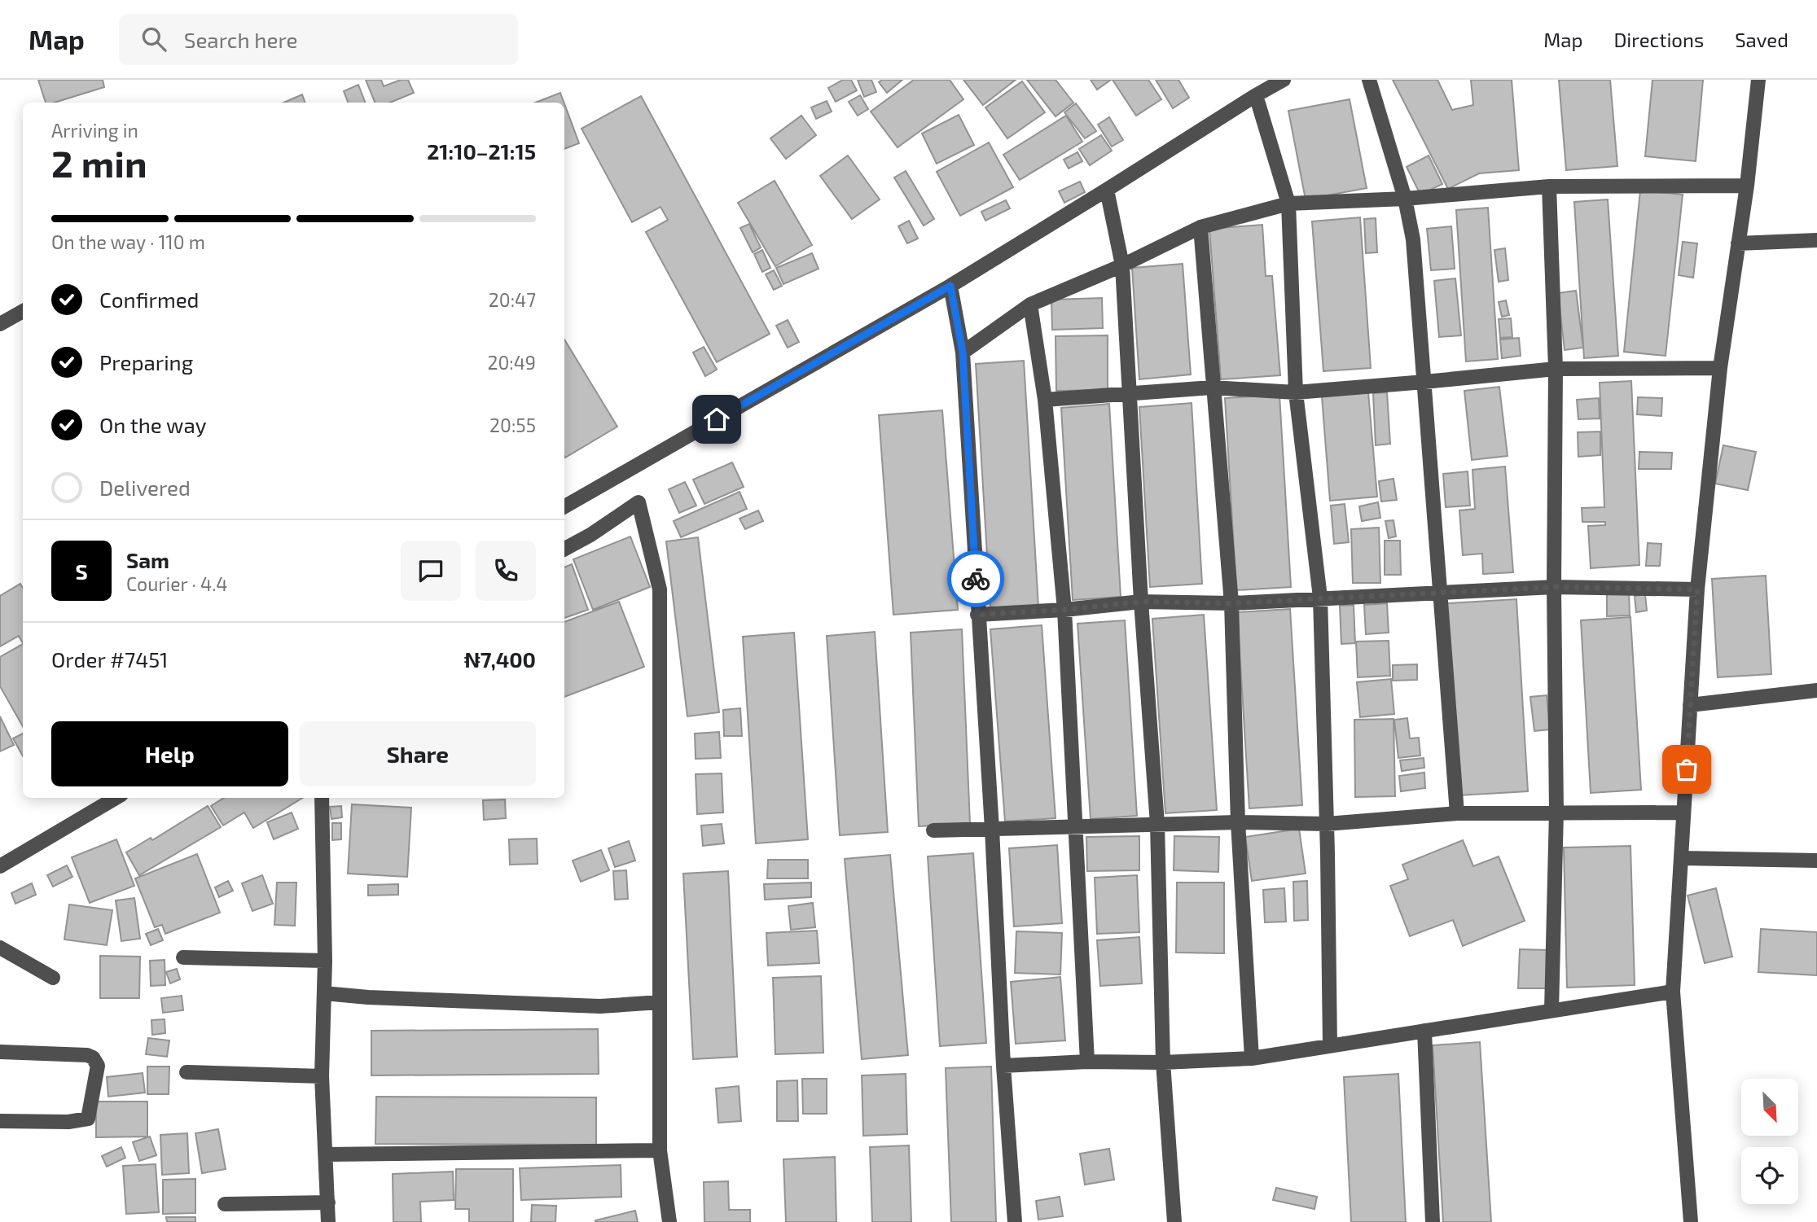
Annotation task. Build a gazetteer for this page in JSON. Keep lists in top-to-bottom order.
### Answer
{
  "north": "bottom right",
  "page": {
    "header": "Map",
    "search": "Search here",
    "nav": ["Map", "Directions", "Saved"],
    "heading": ["2 min", "Arriving in", "21:10–21:15"],
    "panel": [
      "Sam",
      "Courier · 4.4",
      "Order #7451",
      "₦7,400"
    ],
    "bar": "On the way · 110 m",
    "list": [
      ["Confirmed", "20:47"],
      ["Preparing", "20:49"],
      ["On the way", "20:55"],
      "Delivered"
    ],
    "round": "S",
    "buttons": ["Help", "Share"]
  }
}
